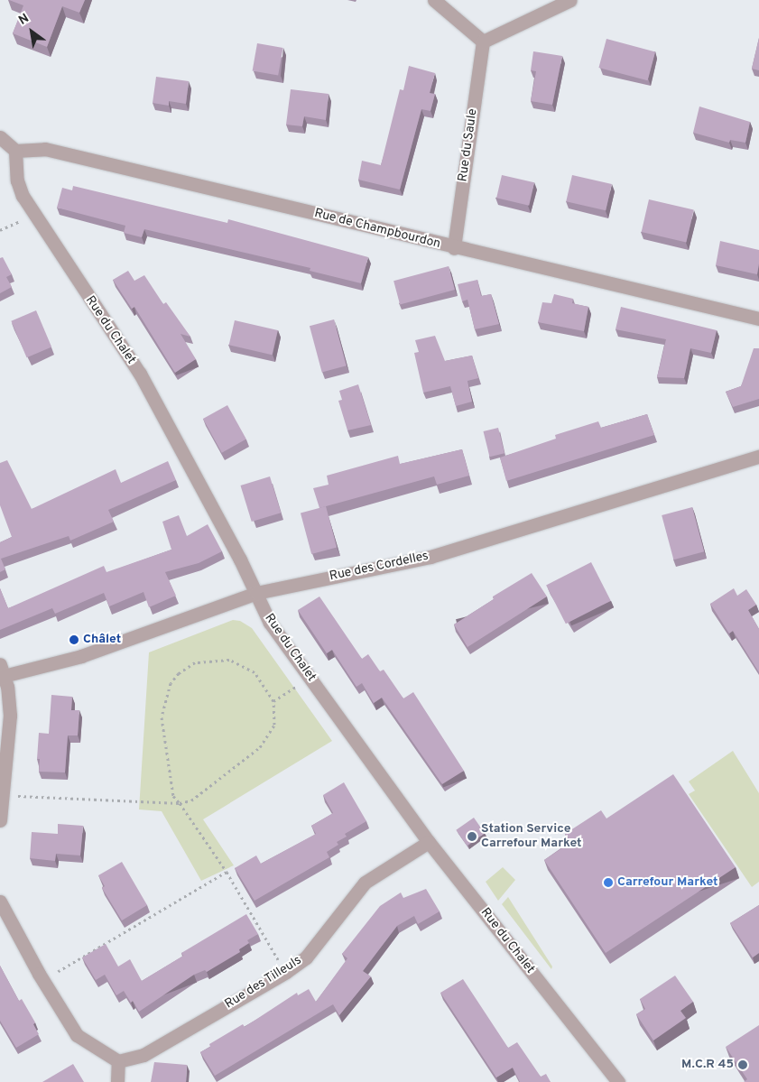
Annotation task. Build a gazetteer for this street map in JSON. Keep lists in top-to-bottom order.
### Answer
{
  "streets": {
    "street": [
      "Rue du Saule",
      "Rue de Champbourdon",
      "Rue du Chalet",
      "Rue des Cordelles",
      "Rue des Tilleuls"
    ]
  },
  "crossings": [
    ["Rue du Saule", "Rue de Champbourdon"],
    ["Rue de Champbourdon", "Rue du Chalet"],
    ["Rue du Chalet", "Rue des Cordelles"],
    ["Rue du Chalet", "Rue des Tilleuls"]
  ],
  "places": [
    "Châlet",
    "Station Service Carrefour Market",
    "Carrefour Market",
    "M.C.R 45"
  ],
  "north": "top left"
}
